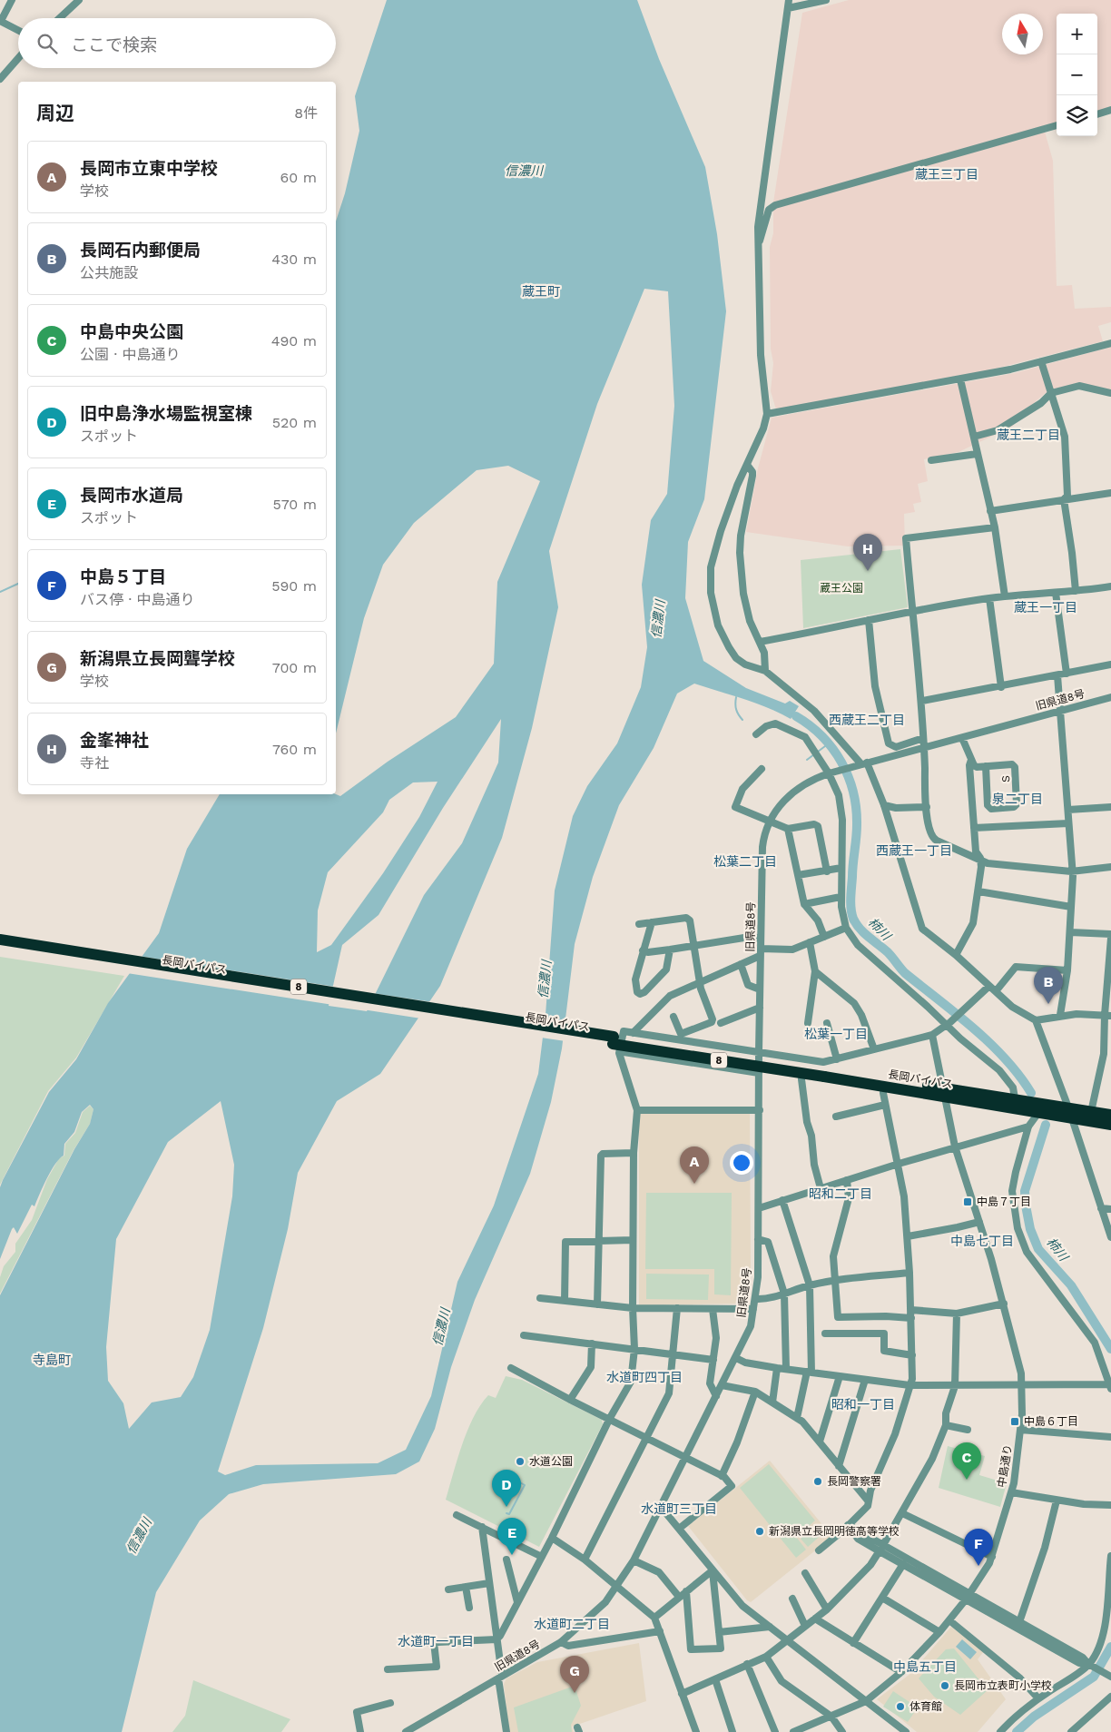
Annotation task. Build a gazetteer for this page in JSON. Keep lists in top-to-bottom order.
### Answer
{
  "streets": {
    "highway": ["長岡バイパス", "8"],
    "street": ["旧県道8号", "S", "中島通り"]
  },
  "crossings": [
    ["長岡バイパス", "中島通り"]
  ],
  "districts": [
    "蔵王三丁目",
    "蔵王町",
    "蔵王二丁目",
    "蔵王一丁目",
    "西蔵王二丁目",
    "泉二丁目",
    "西蔵王一丁目",
    "松葉二丁目",
    "松葉一丁目",
    "昭和二丁目",
    "中島七丁目",
    "寺島町",
    "水道町四丁目",
    "昭和一丁目",
    "水道町三丁目",
    "水道町二丁目",
    "水道町一丁目",
    "中島五丁目"
  ],
  "water": ["信濃川", "柿川"],
  "parks": ["蔵王公園"],
  "places": {
    "transit": ["中島７丁目", "中島６丁目"],
    "other": [
      "水道公園",
      "長岡警察署",
      "新潟県立長岡明徳高等学校",
      "長岡市立表町小学校",
      "体育館"
    ]
  },
  "north": "top",
  "page": {
    "map_buttons": ["+", "−"],
    "search": "ここで検索",
    "heading": ["周辺", "8件"],
    "list": [
      {
        "mark": "A",
        "name": "長岡市立東中学校",
        "note": "学校",
        "value": "60 m"
      },
      {
        "mark": "B",
        "name": "長岡石内郵便局",
        "note": "公共施設",
        "value": "430 m"
      },
      {
        "mark": "C",
        "name": "中島中央公園",
        "note": "公園 · 中島通り",
        "value": "490 m"
      },
      {
        "mark": "D",
        "name": "旧中島浄水場監視室棟",
        "note": "スポット",
        "value": "520 m"
      },
      {
        "mark": "E",
        "name": "長岡市水道局",
        "note": "スポット",
        "value": "570 m"
      },
      {
        "mark": "F",
        "name": "中島５丁目",
        "note": "バス停 · 中島通り",
        "value": "590 m"
      },
      {
        "mark": "G",
        "name": "新潟県立長岡聾学校",
        "note": "学校",
        "value": "700 m"
      },
      {
        "mark": "H",
        "name": "金峯神社",
        "note": "寺社",
        "value": "760 m"
      }
    ],
    "pins": [
      "H",
      "B",
      "A",
      "C",
      "D",
      "E",
      "F",
      "G"
    ]
  }
}
